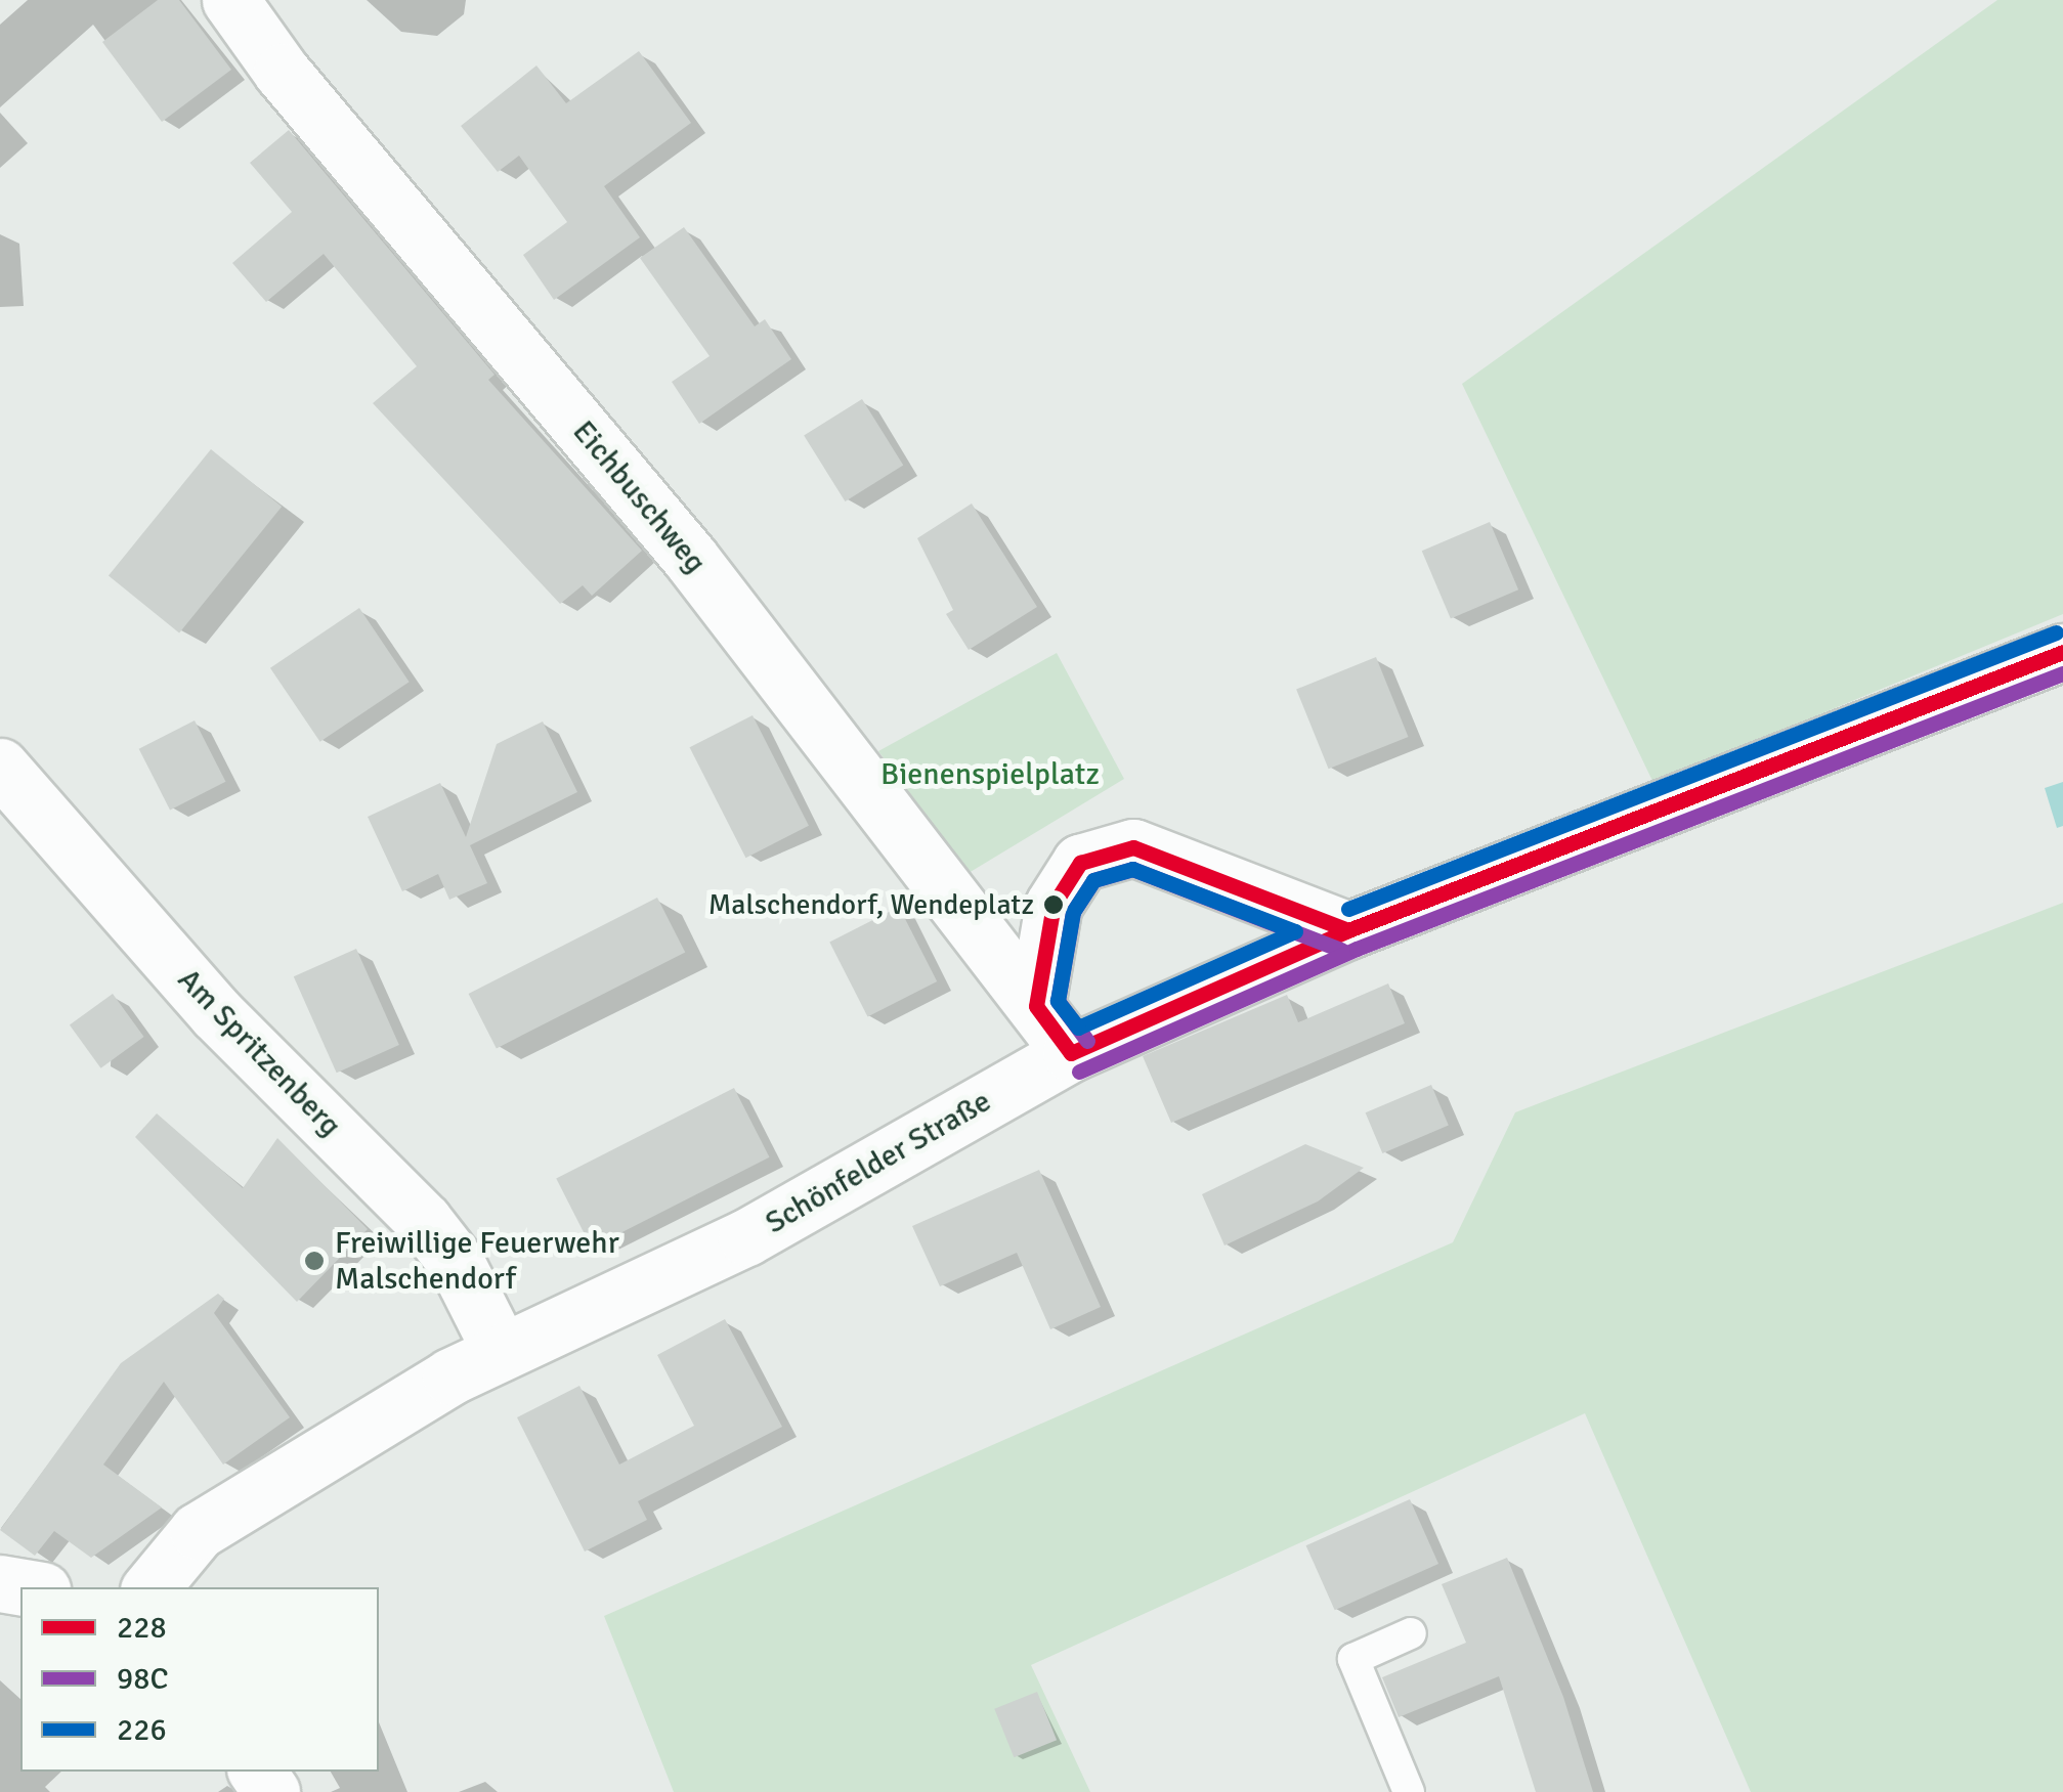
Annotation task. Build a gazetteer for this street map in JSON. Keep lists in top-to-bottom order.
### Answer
{
  "streets": {
    "street": ["Eichbuschweg", "Am Spritzenberg", "Schönfelder Straße"]
  },
  "crossings": [
    ["Eichbuschweg", "Schönfelder Straße"],
    ["Am Spritzenberg", "Schönfelder Straße"]
  ],
  "parks": ["Bienenspielplatz"],
  "places": ["Malschendorf, Wendeplatz", "Freiwillige Feuerwehr Malschendorf"],
  "lines": ["transit line 226", "transit line 228", "transit line 98C"],
  "legend": ["228", "98C", "226"]
}
